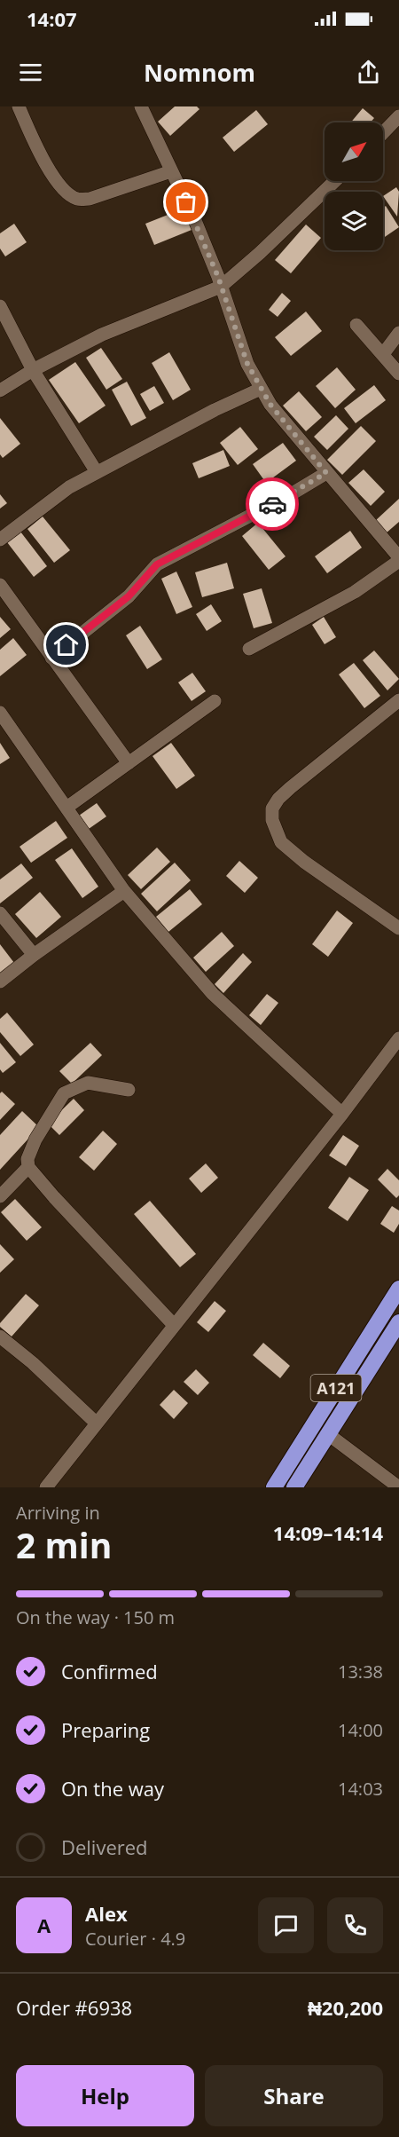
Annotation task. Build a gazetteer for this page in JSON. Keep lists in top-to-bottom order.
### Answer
{
  "streets": {
    "highway": ["A121"]
  },
  "north": "top right",
  "page": {
    "status": "14:07",
    "header": "Nomnom",
    "heading": ["2 min", "Arriving in", "14:09–14:14"],
    "panel": [
      "Alex",
      "Courier · 4.9",
      "Order #6938",
      "₦20,200"
    ],
    "bar": "On the way · 150 m",
    "list": [
      ["Confirmed", "13:38"],
      ["Preparing", "14:00"],
      ["On the way", "14:03"],
      "Delivered"
    ],
    "round": "A",
    "buttons": ["Help", "Share"]
  }
}
